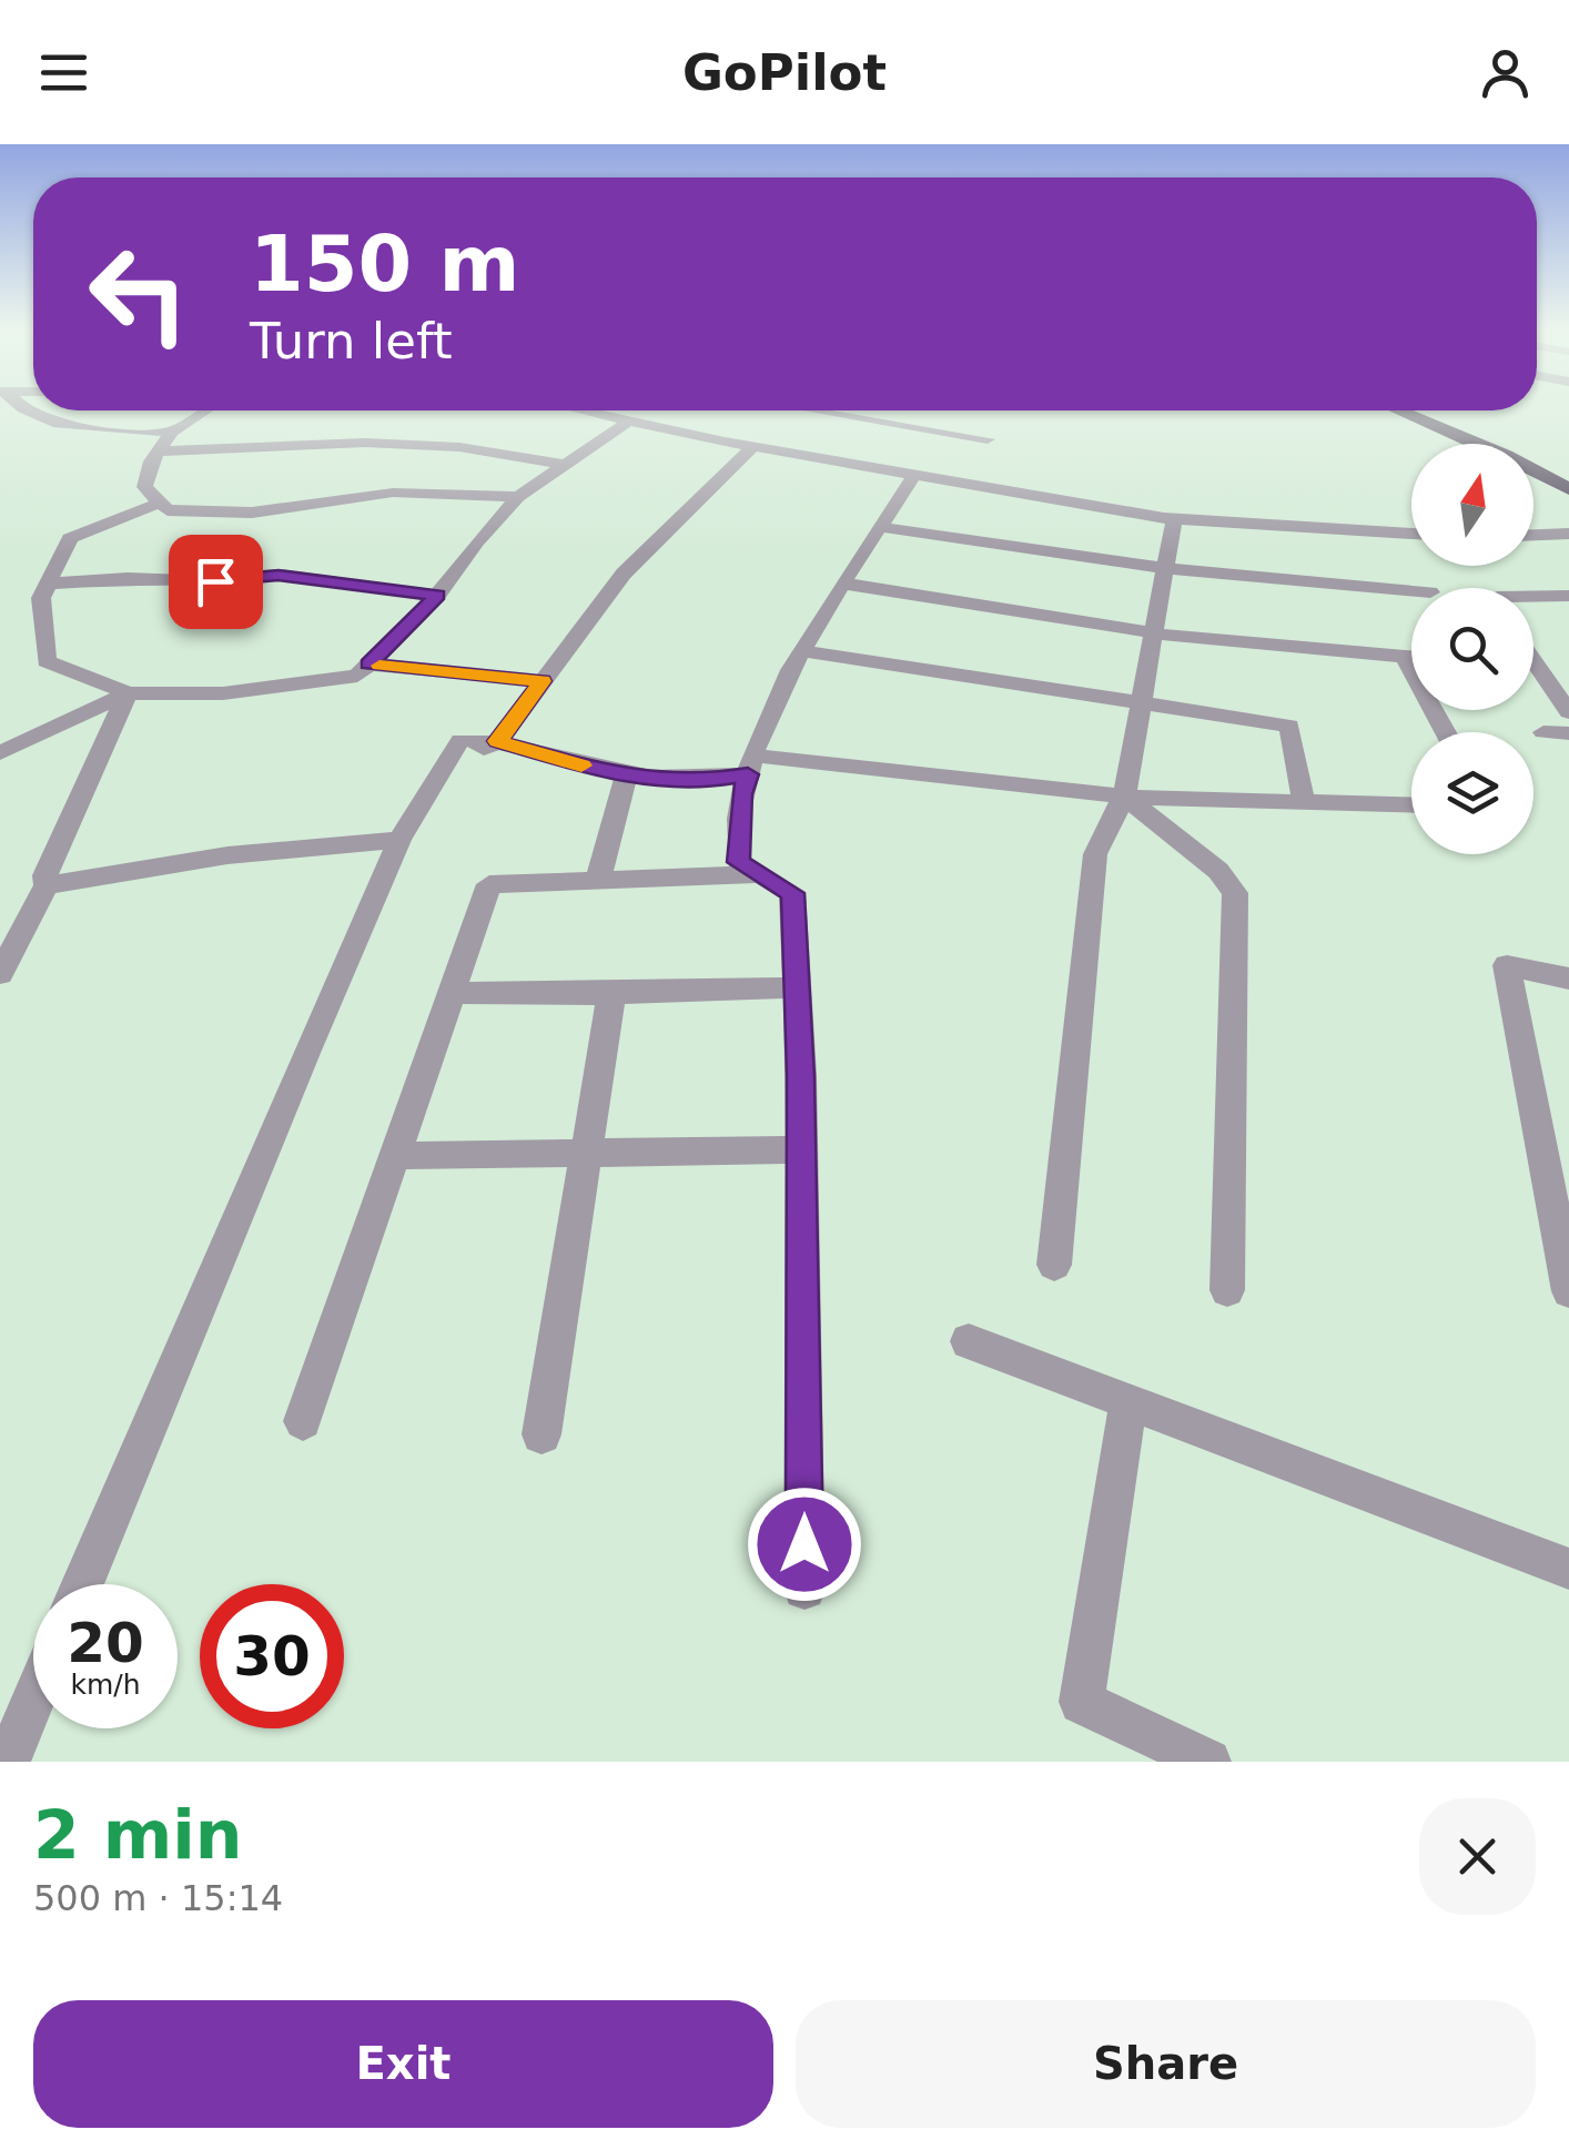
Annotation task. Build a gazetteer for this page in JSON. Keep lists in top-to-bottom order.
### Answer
{
  "north": "top",
  "page": {
    "header": "GoPilot",
    "turn": ["150 m", "Turn left"],
    "speed": "20 km/h",
    "limit": "30",
    "heading": ["2 min", "500 m · 15:14"],
    "buttons": ["Exit", "Share"]
  }
}
